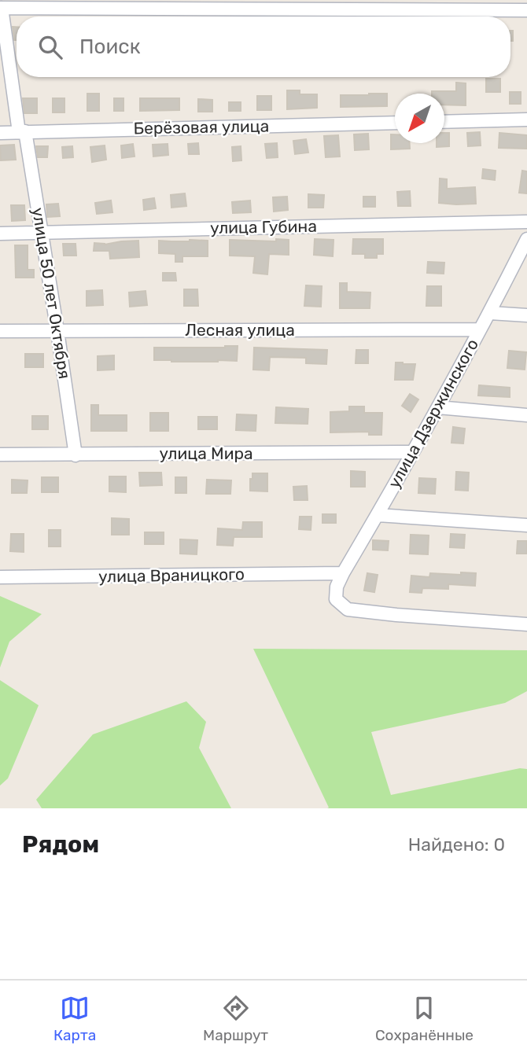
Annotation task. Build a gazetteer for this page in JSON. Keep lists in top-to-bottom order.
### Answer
{
  "streets": {
    "street": [
      "Берёзовая улица",
      "улица Губина",
      "улица 50 лет Октября",
      "Лесная улица",
      "улица Дзержинского",
      "улица Мира",
      "улица Враницкого"
    ]
  },
  "crossings": [
    ["Берёзовая улица", "улица 50 лет Октября"],
    ["улица Губина", "улица 50 лет Октября"],
    ["улица 50 лет Октября", "Лесная улица"],
    ["улица 50 лет Октября", "улица Мира"],
    ["Лесная улица", "улица Дзержинского"],
    ["улица Дзержинского", "улица Мира"],
    ["улица Дзержинского", "улица Враницкого"]
  ],
  "north": "bottom left",
  "page": {
    "search": "Поиск",
    "heading": ["Рядом", "Найдено: 0"],
    "nav": ["Карта", "Маршрут", "Сохранённые"]
  }
}
